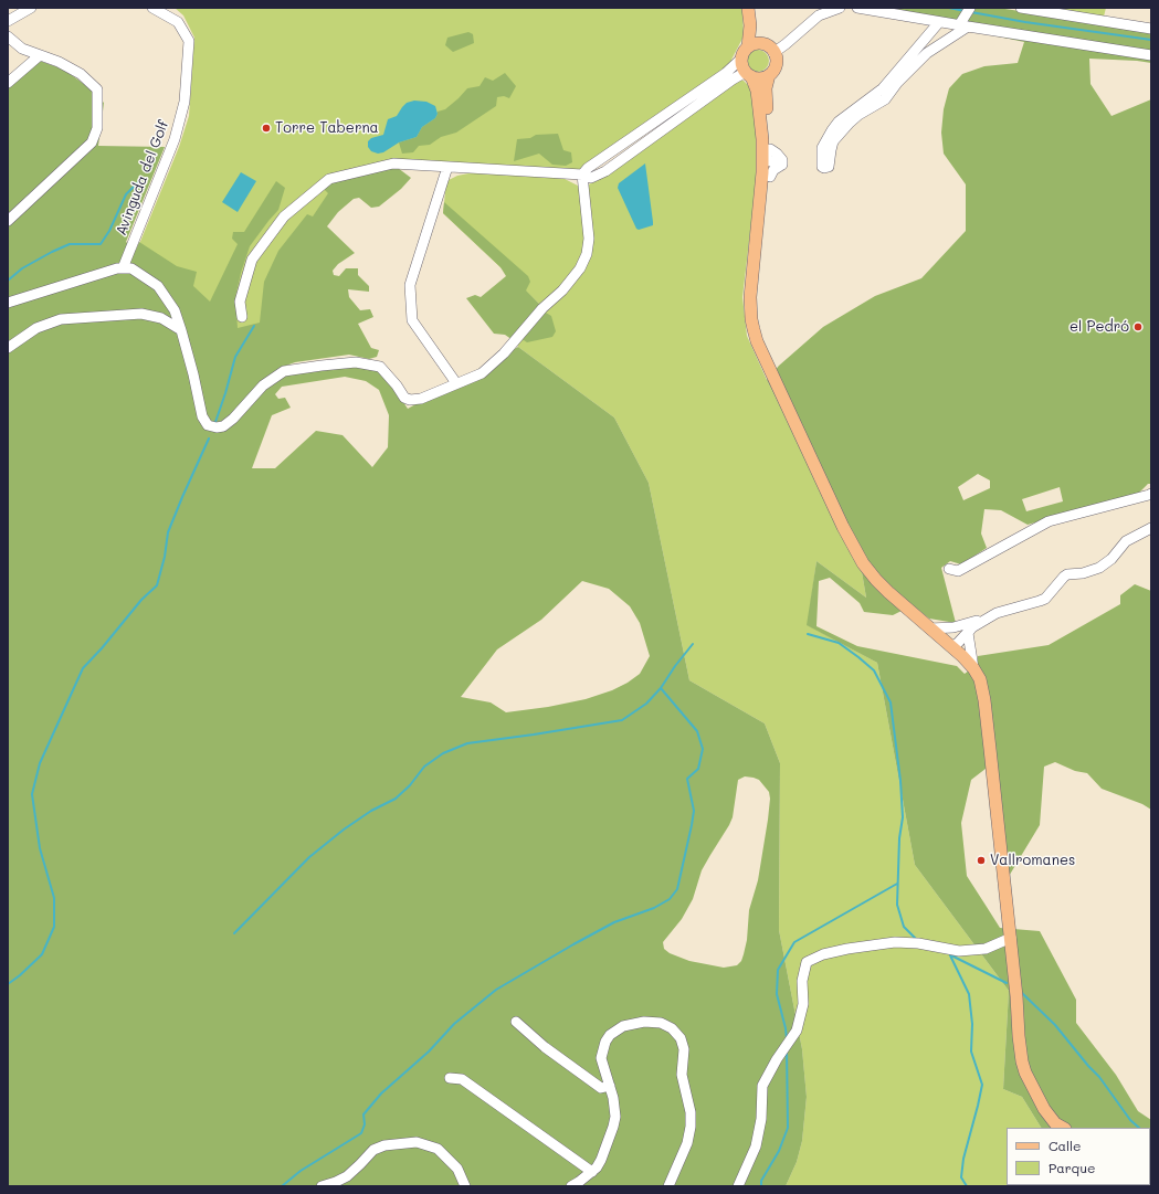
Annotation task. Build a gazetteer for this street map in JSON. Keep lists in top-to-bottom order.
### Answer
{
  "streets": {
    "street": ["Avinguda del Golf"]
  },
  "places": ["Torre Taberna", "el Pedró", "Vallromanes"],
  "legend": ["Calle", "Parque"]
}
